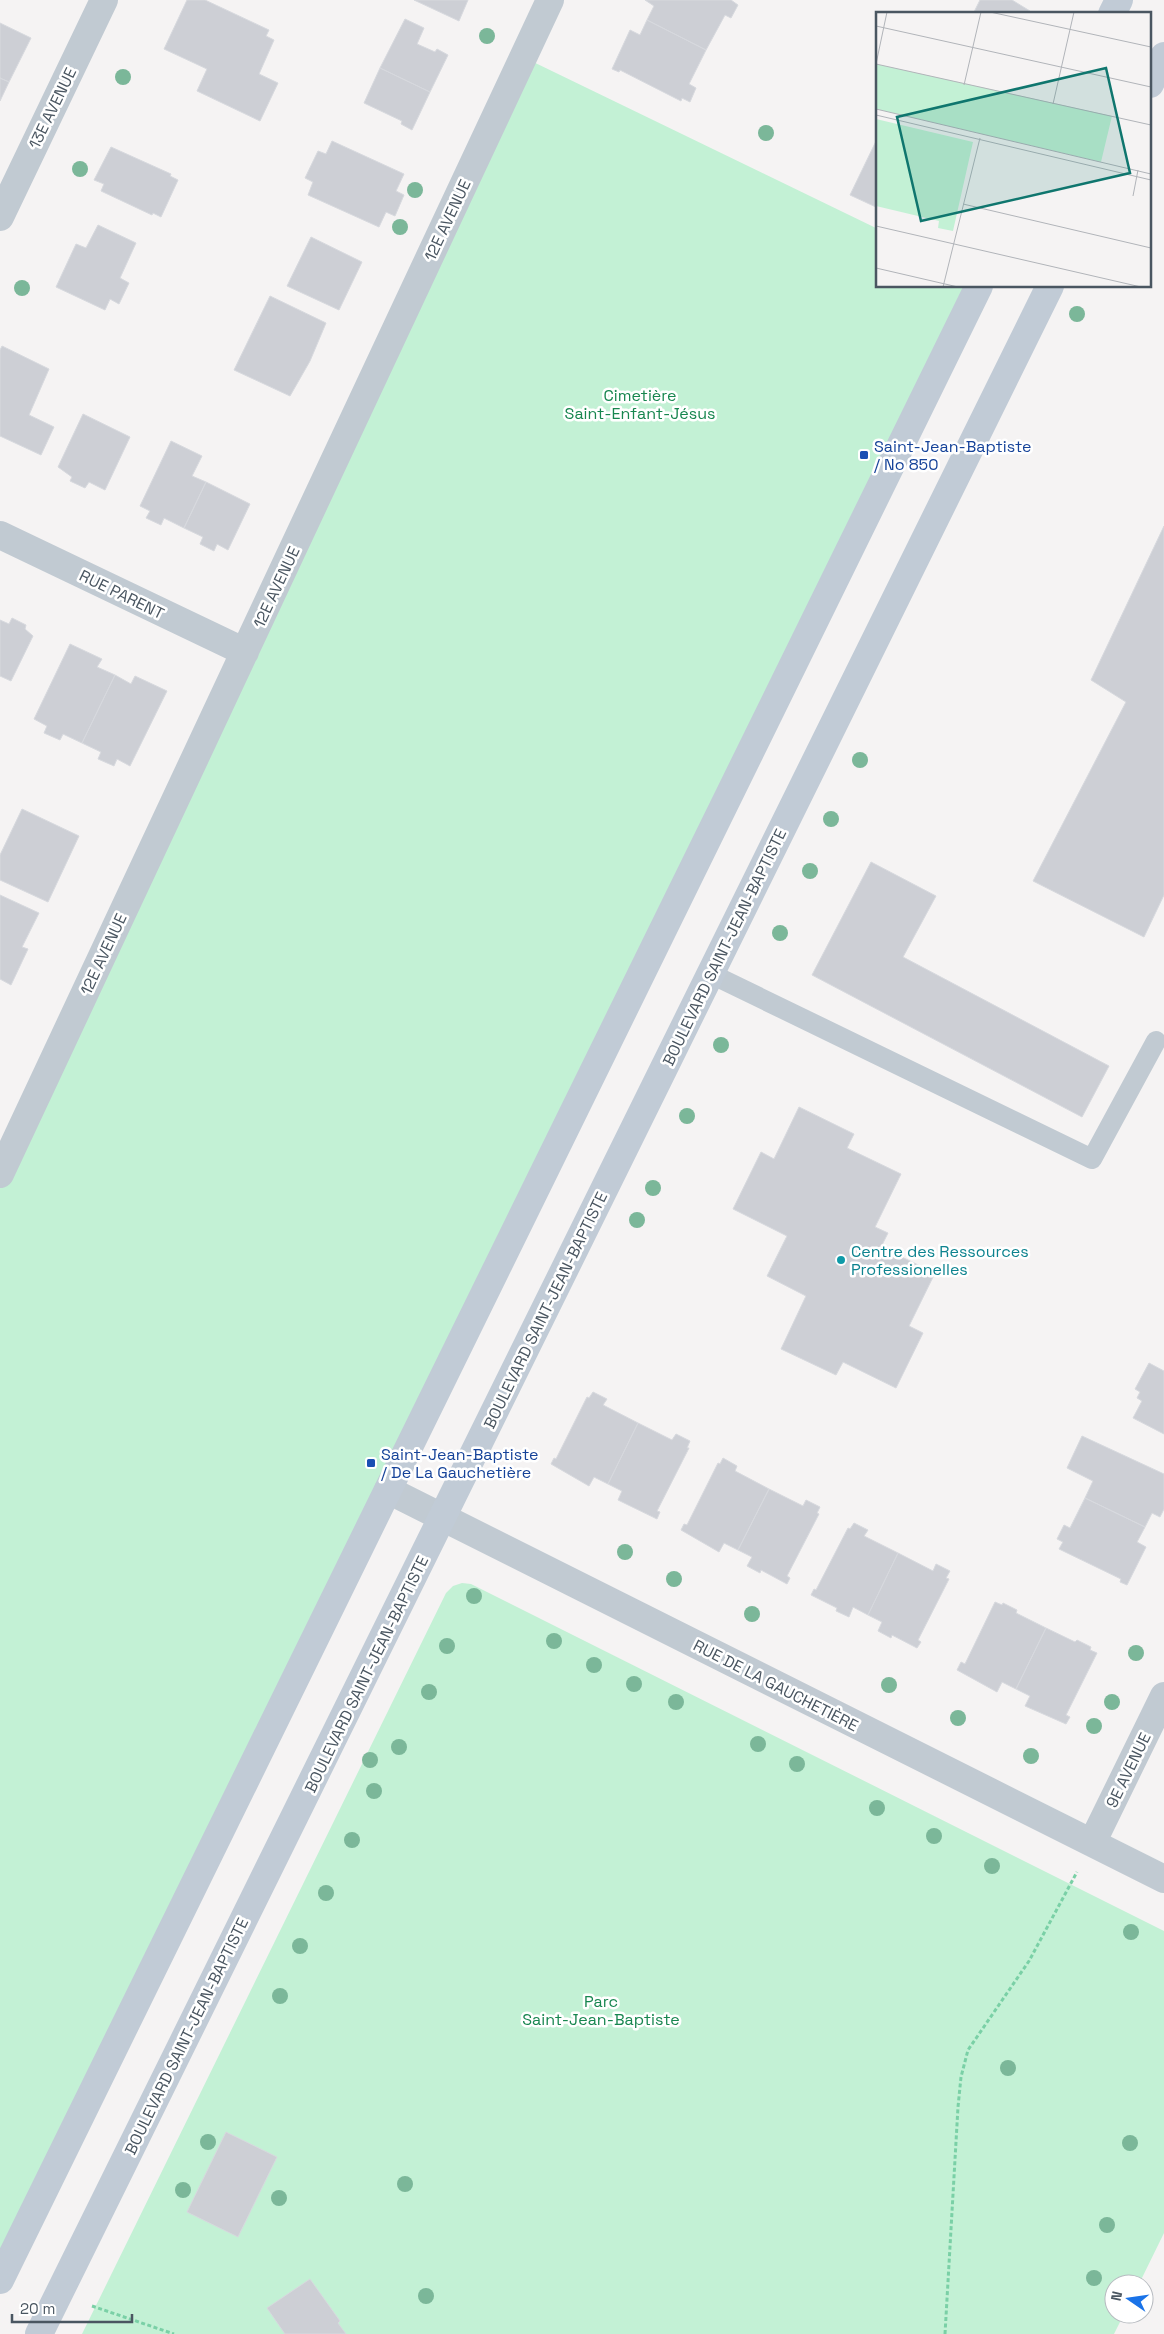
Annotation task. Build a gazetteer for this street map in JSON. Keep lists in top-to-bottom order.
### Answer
{
  "streets": {
    "main road": ["BOULEVARD SAINT-JEAN-BAPTISTE"],
    "street": [
      "13E AVENUE",
      "12E AVENUE",
      "RUE PARENT",
      "RUE DE LA GAUCHETIÈRE",
      "9E AVENUE"
    ]
  },
  "crossings": [
    ["12E AVENUE", "RUE PARENT"],
    ["BOULEVARD SAINT-JEAN-BAPTISTE", "RUE DE LA GAUCHETIÈRE"],
    ["RUE DE LA GAUCHETIÈRE", "9E AVENUE"]
  ],
  "parks": ["Cimetière Saint-Enfant-Jésus", "Parc Saint-Jean-Baptiste"],
  "places": {
    "transit": ["Saint-Jean-Baptiste / No 850", "Saint-Jean-Baptiste / De La Gauchetière"],
    "other": ["Centre des Ressources Professionelles"]
  },
  "scale_bar": "20 m",
  "north": "left"
}
